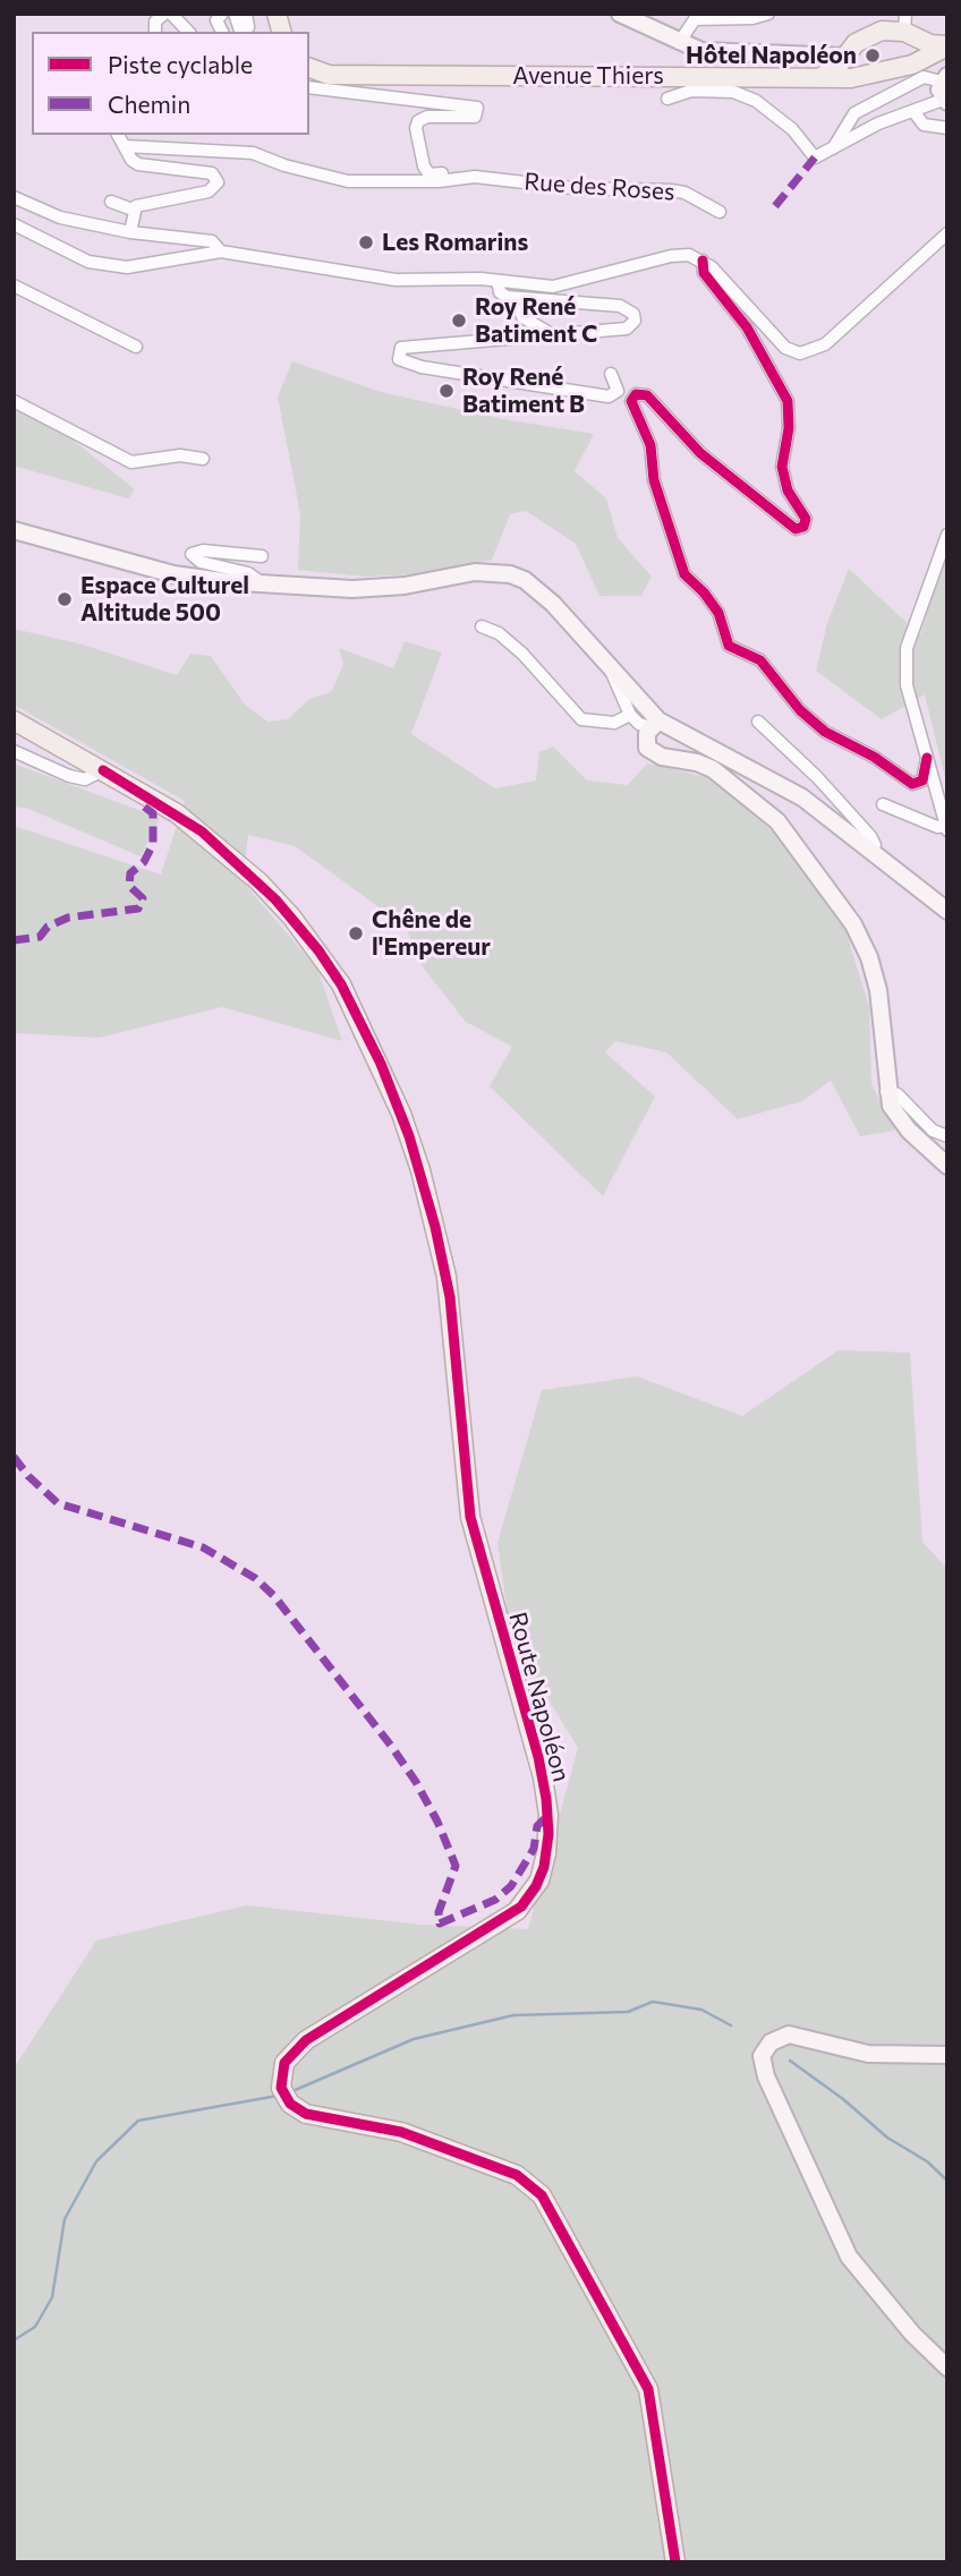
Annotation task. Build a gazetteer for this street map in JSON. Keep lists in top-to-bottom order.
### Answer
{
  "streets": {
    "main road": ["Avenue Thiers", "Route Napoléon"],
    "street": ["Rue des Roses"]
  },
  "crossings": [
    ["Avenue Thiers", "Rue des Roses"]
  ],
  "places": [
    "Hôtel Napoléon",
    "Les Romarins",
    "Roy René Batiment C",
    "Roy René Batiment B",
    "Espace Culturel Altitude 500",
    "Chêne de l'Empereur"
  ],
  "legend": ["Piste cyclable", "Chemin"]
}
